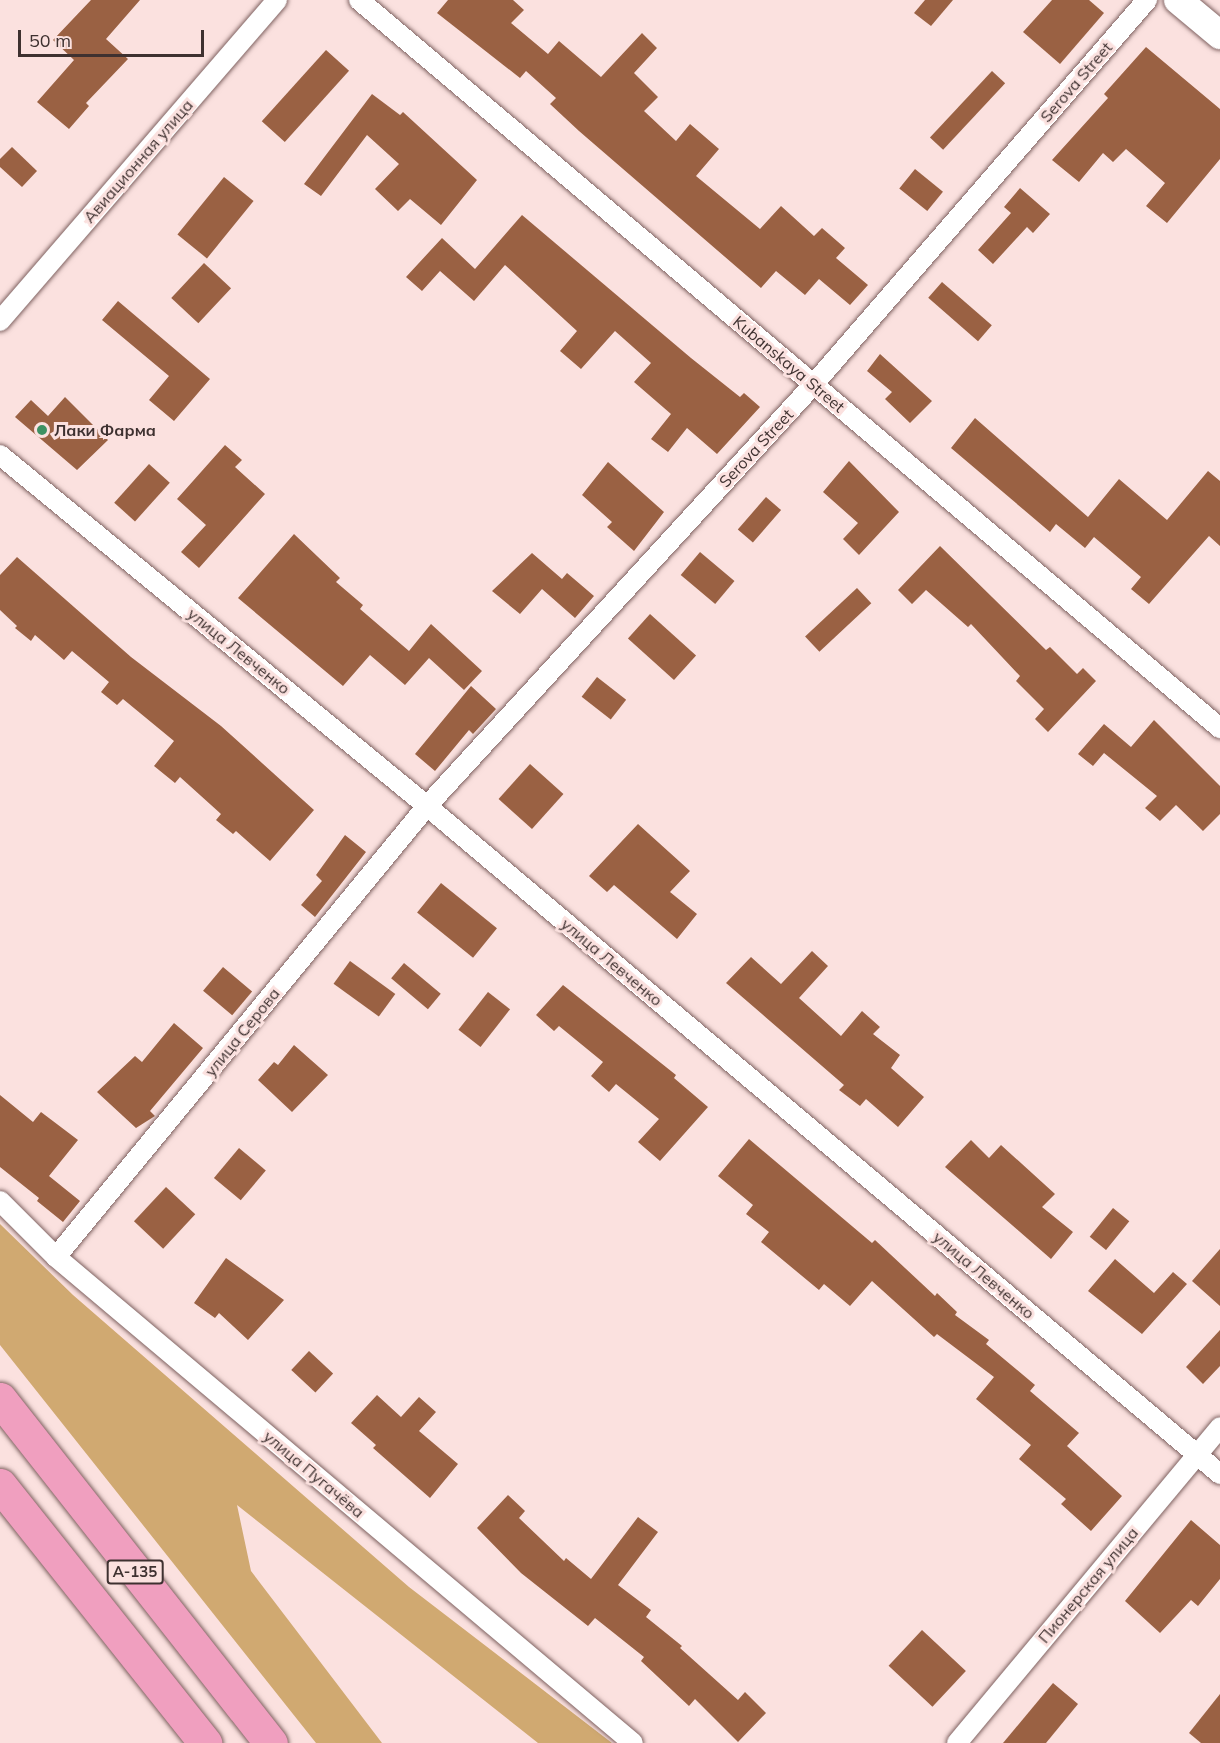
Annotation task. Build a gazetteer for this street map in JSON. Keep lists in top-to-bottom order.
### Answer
{
  "streets": {
    "highway": ["А-135"],
    "street": [
      "Serova Street",
      "Авиационная улица",
      "Kubanskaya Street",
      "улица Левченко",
      "улица Серова",
      "улица Пугачёва",
      "Пионерская улица"
    ]
  },
  "crossings": [
    ["Serova Street", "Kubanskaya Street"],
    ["Serova Street", "улица Левченко"],
    ["Serova Street", "улица Серова"],
    ["улица Левченко", "улица Серова"],
    ["улица Левченко", "Пионерская улица"],
    ["улица Серова", "улица Пугачёва"]
  ],
  "places": ["Лаки Фарма"],
  "scale_bar": "50 m"
}
